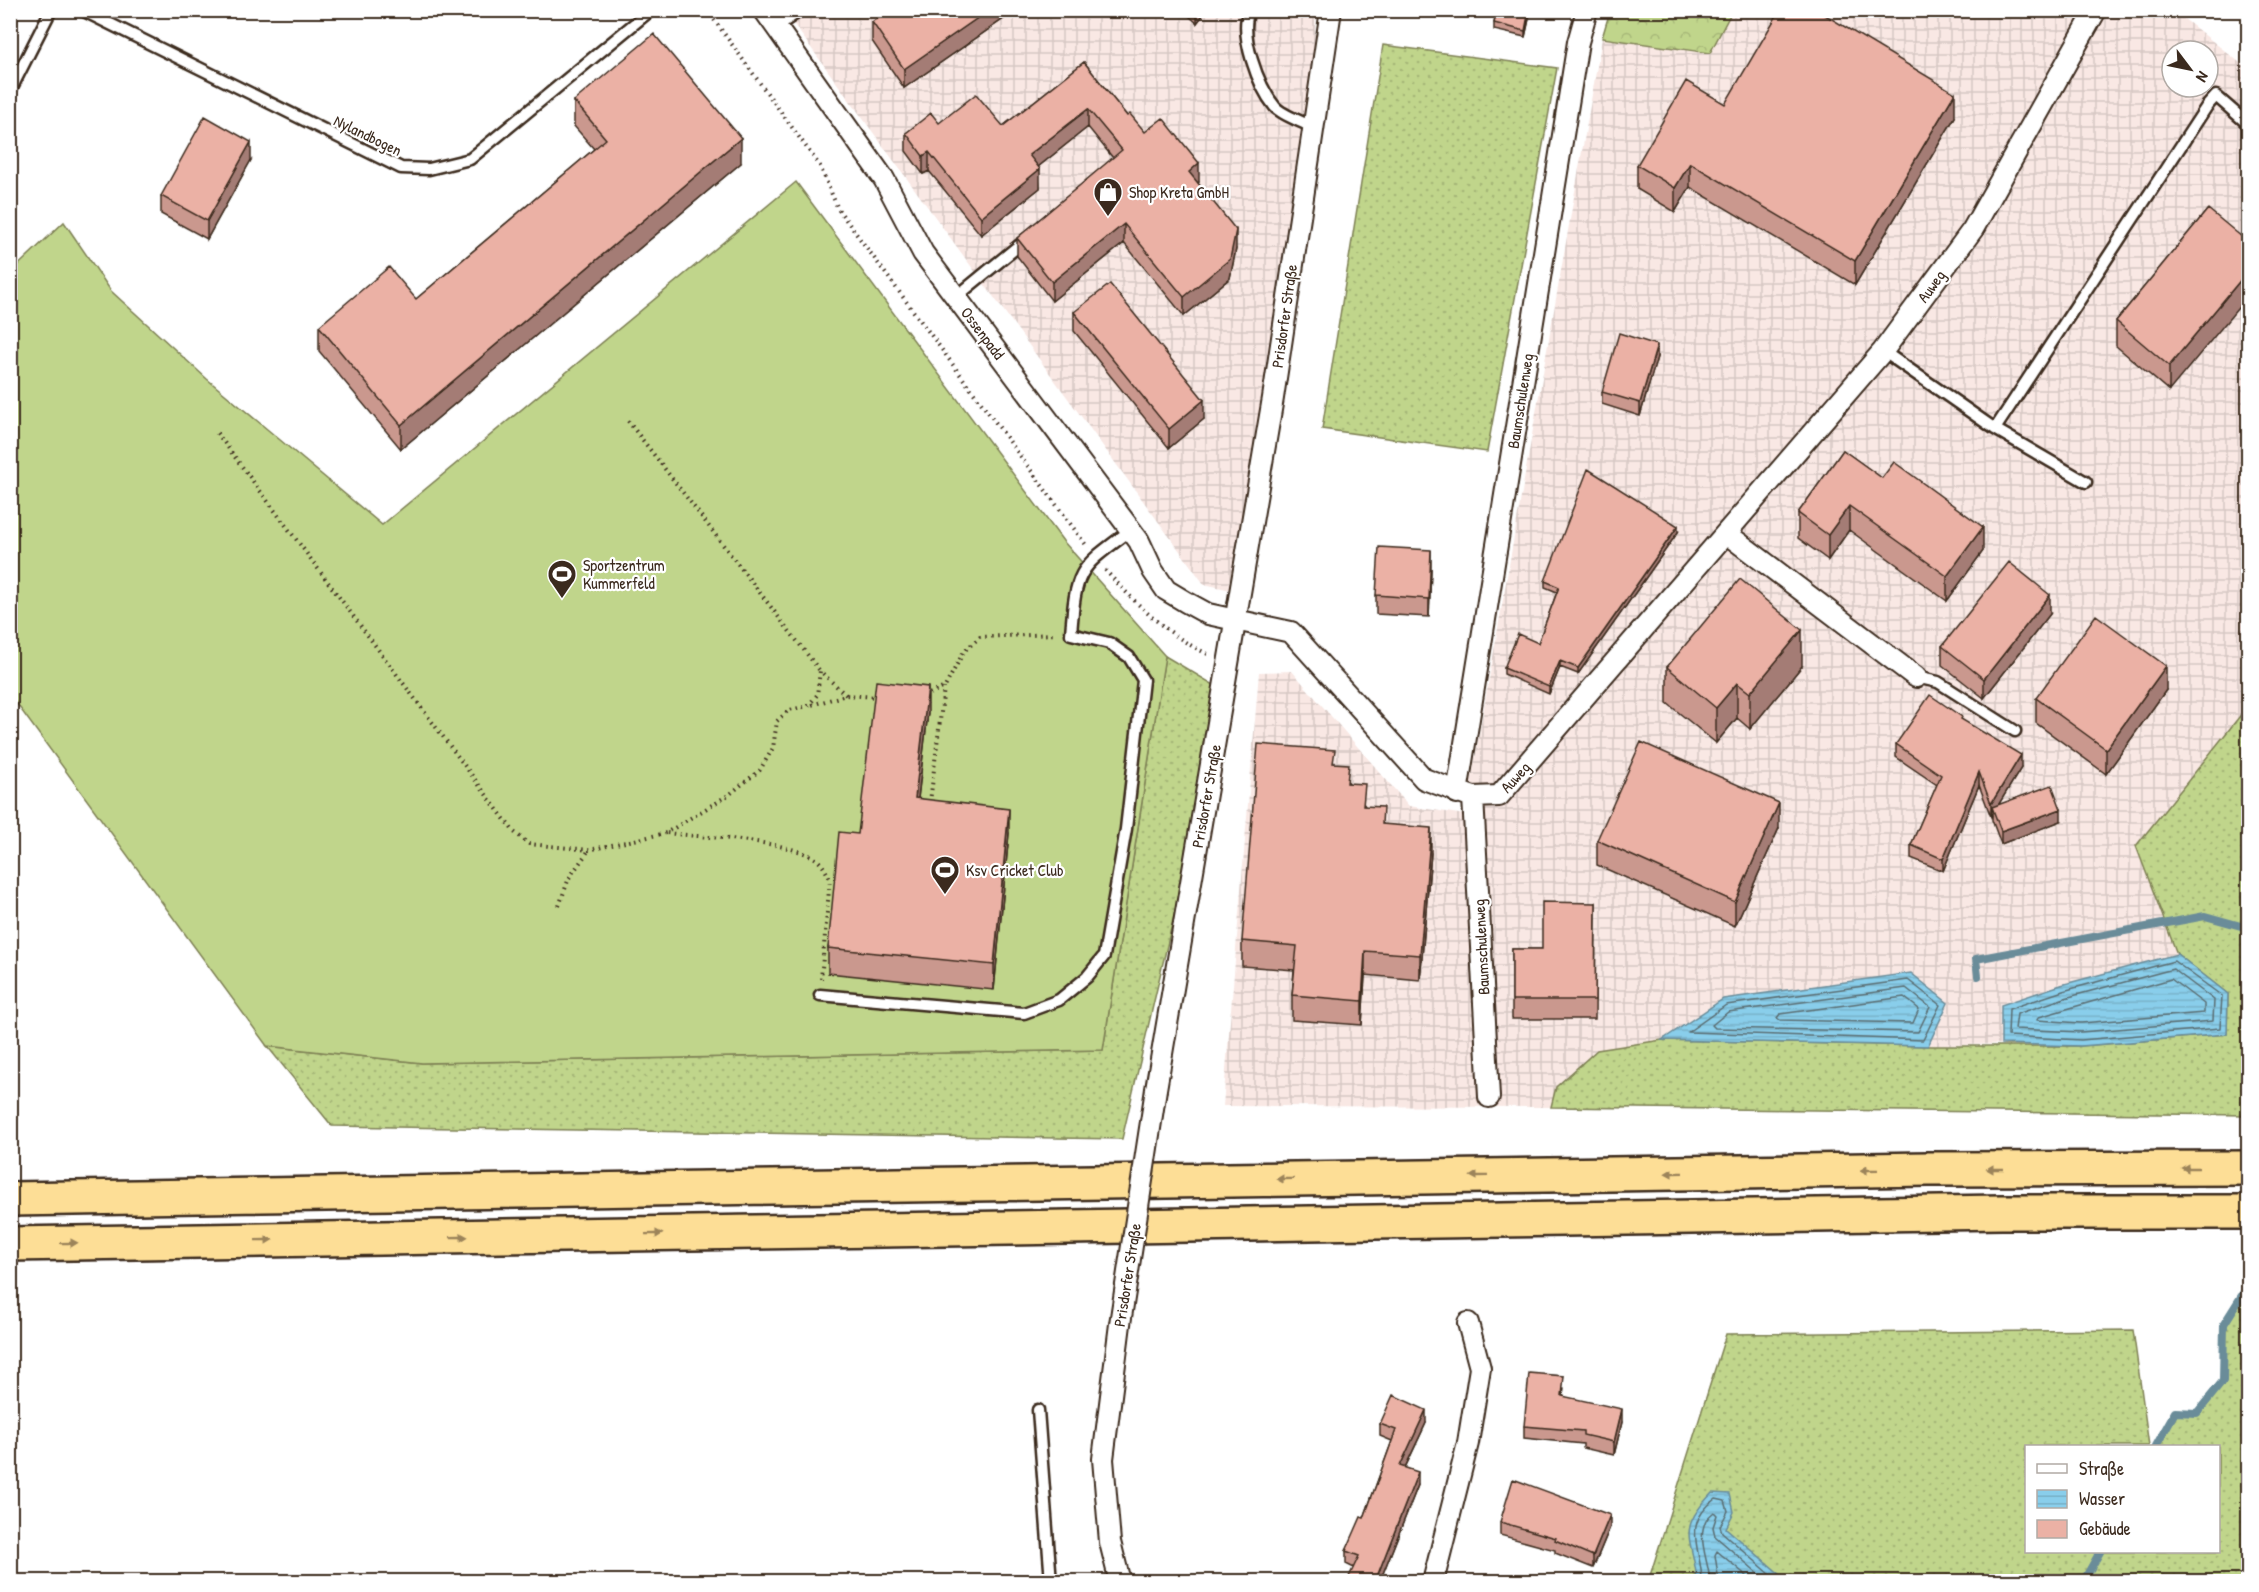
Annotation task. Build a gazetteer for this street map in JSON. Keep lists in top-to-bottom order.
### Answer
{
  "streets": {
    "street": [
      "Auweg",
      "Prisdorfer Straße",
      "Ossenpadd",
      "Baumschulenweg"
    ],
    "lane": ["Nylandbogen"]
  },
  "crossings": [
    ["Auweg", "Baumschulenweg"],
    ["Prisdorfer Straße", "Ossenpadd"]
  ],
  "places": {
    "shop": ["Shop Kreta GmbH"],
    "sports": ["Sportzentrum Kummerfeld", "Ksv Cricket Club"]
  },
  "legend": ["Straße", "Wasser", "Gebäude"],
  "north": "bottom right"
}
